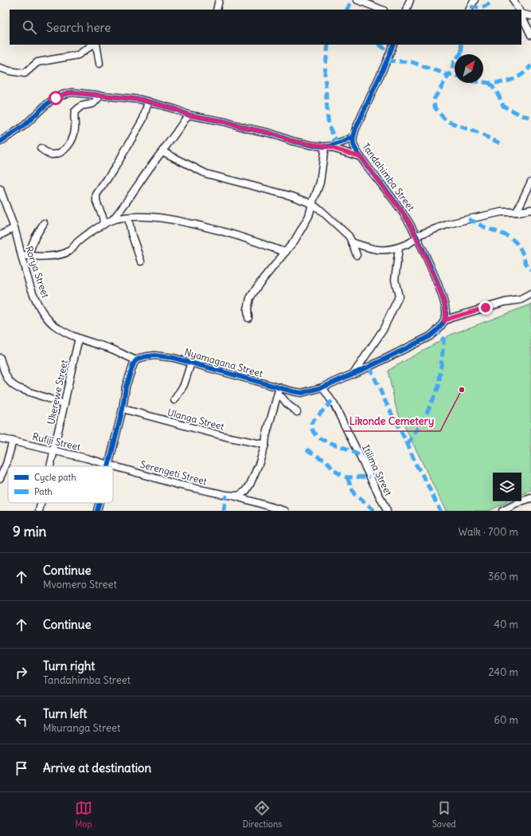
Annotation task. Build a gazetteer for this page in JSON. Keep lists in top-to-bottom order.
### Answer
{
  "streets": {
    "street": [
      "Tandahimba Street",
      "Rorya Street",
      "Nyamagana Street",
      "Ukerewe Street",
      "Ulanga Street",
      "Rufiji Street",
      "Itilima Street",
      "Serengeti Street"
    ]
  },
  "crossings": [
    ["Tandahimba Street", "Nyamagana Street"],
    ["Rorya Street", "Nyamagana Street"],
    ["Rorya Street", "Ukerewe Street"],
    ["Nyamagana Street", "Itilima Street"],
    ["Ukerewe Street", "Rufiji Street"],
    ["Rufiji Street", "Serengeti Street"]
  ],
  "places": ["Likonde Cemetery"],
  "legend": ["Cycle path", "Path"],
  "north": "top right",
  "page": {
    "search": "Search here",
    "heading": ["9 min", "Walk · 700 m"],
    "list": [
      ["Continue", "Mvomero Street", "360 m"],
      ["Continue", "40 m"],
      ["Turn right", "Tandahimba Street", "240 m"],
      ["Turn left", "Mkuranga Street", "60 m"],
      "Arrive at destination"
    ],
    "nav": ["Map", "Directions", "Saved"]
  }
}
